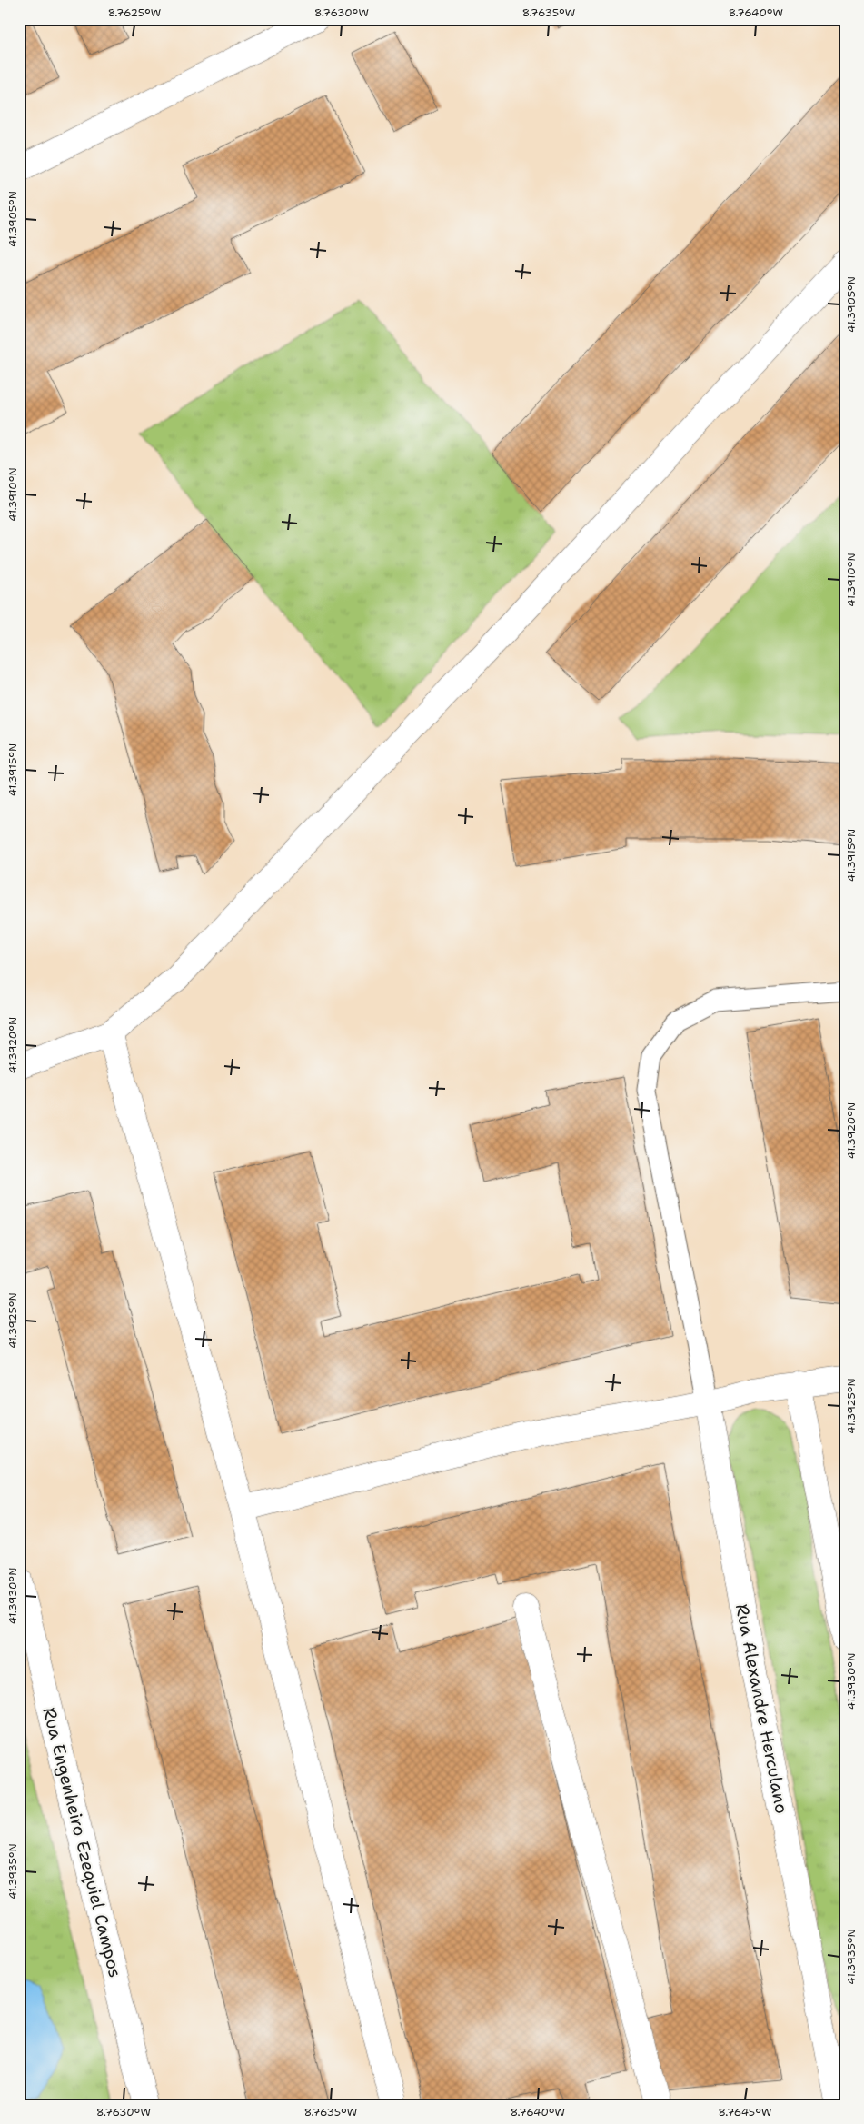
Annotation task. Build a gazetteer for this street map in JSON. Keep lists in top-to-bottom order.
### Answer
{
  "streets": {
    "street": ["Rua Alexandre Herculano", "Rua Engenheiro Ezequiel Campos"]
  },
  "coordinates": [
    "8.7625°W",
    "8.7630°W",
    "8.7635°W",
    "8.7640°W",
    "41.3905°N",
    "41.3910°N",
    "41.3915°N",
    "41.3920°N",
    "41.3925°N",
    "41.3930°N",
    "41.3935°N",
    "8.7645°W"
  ]
}
